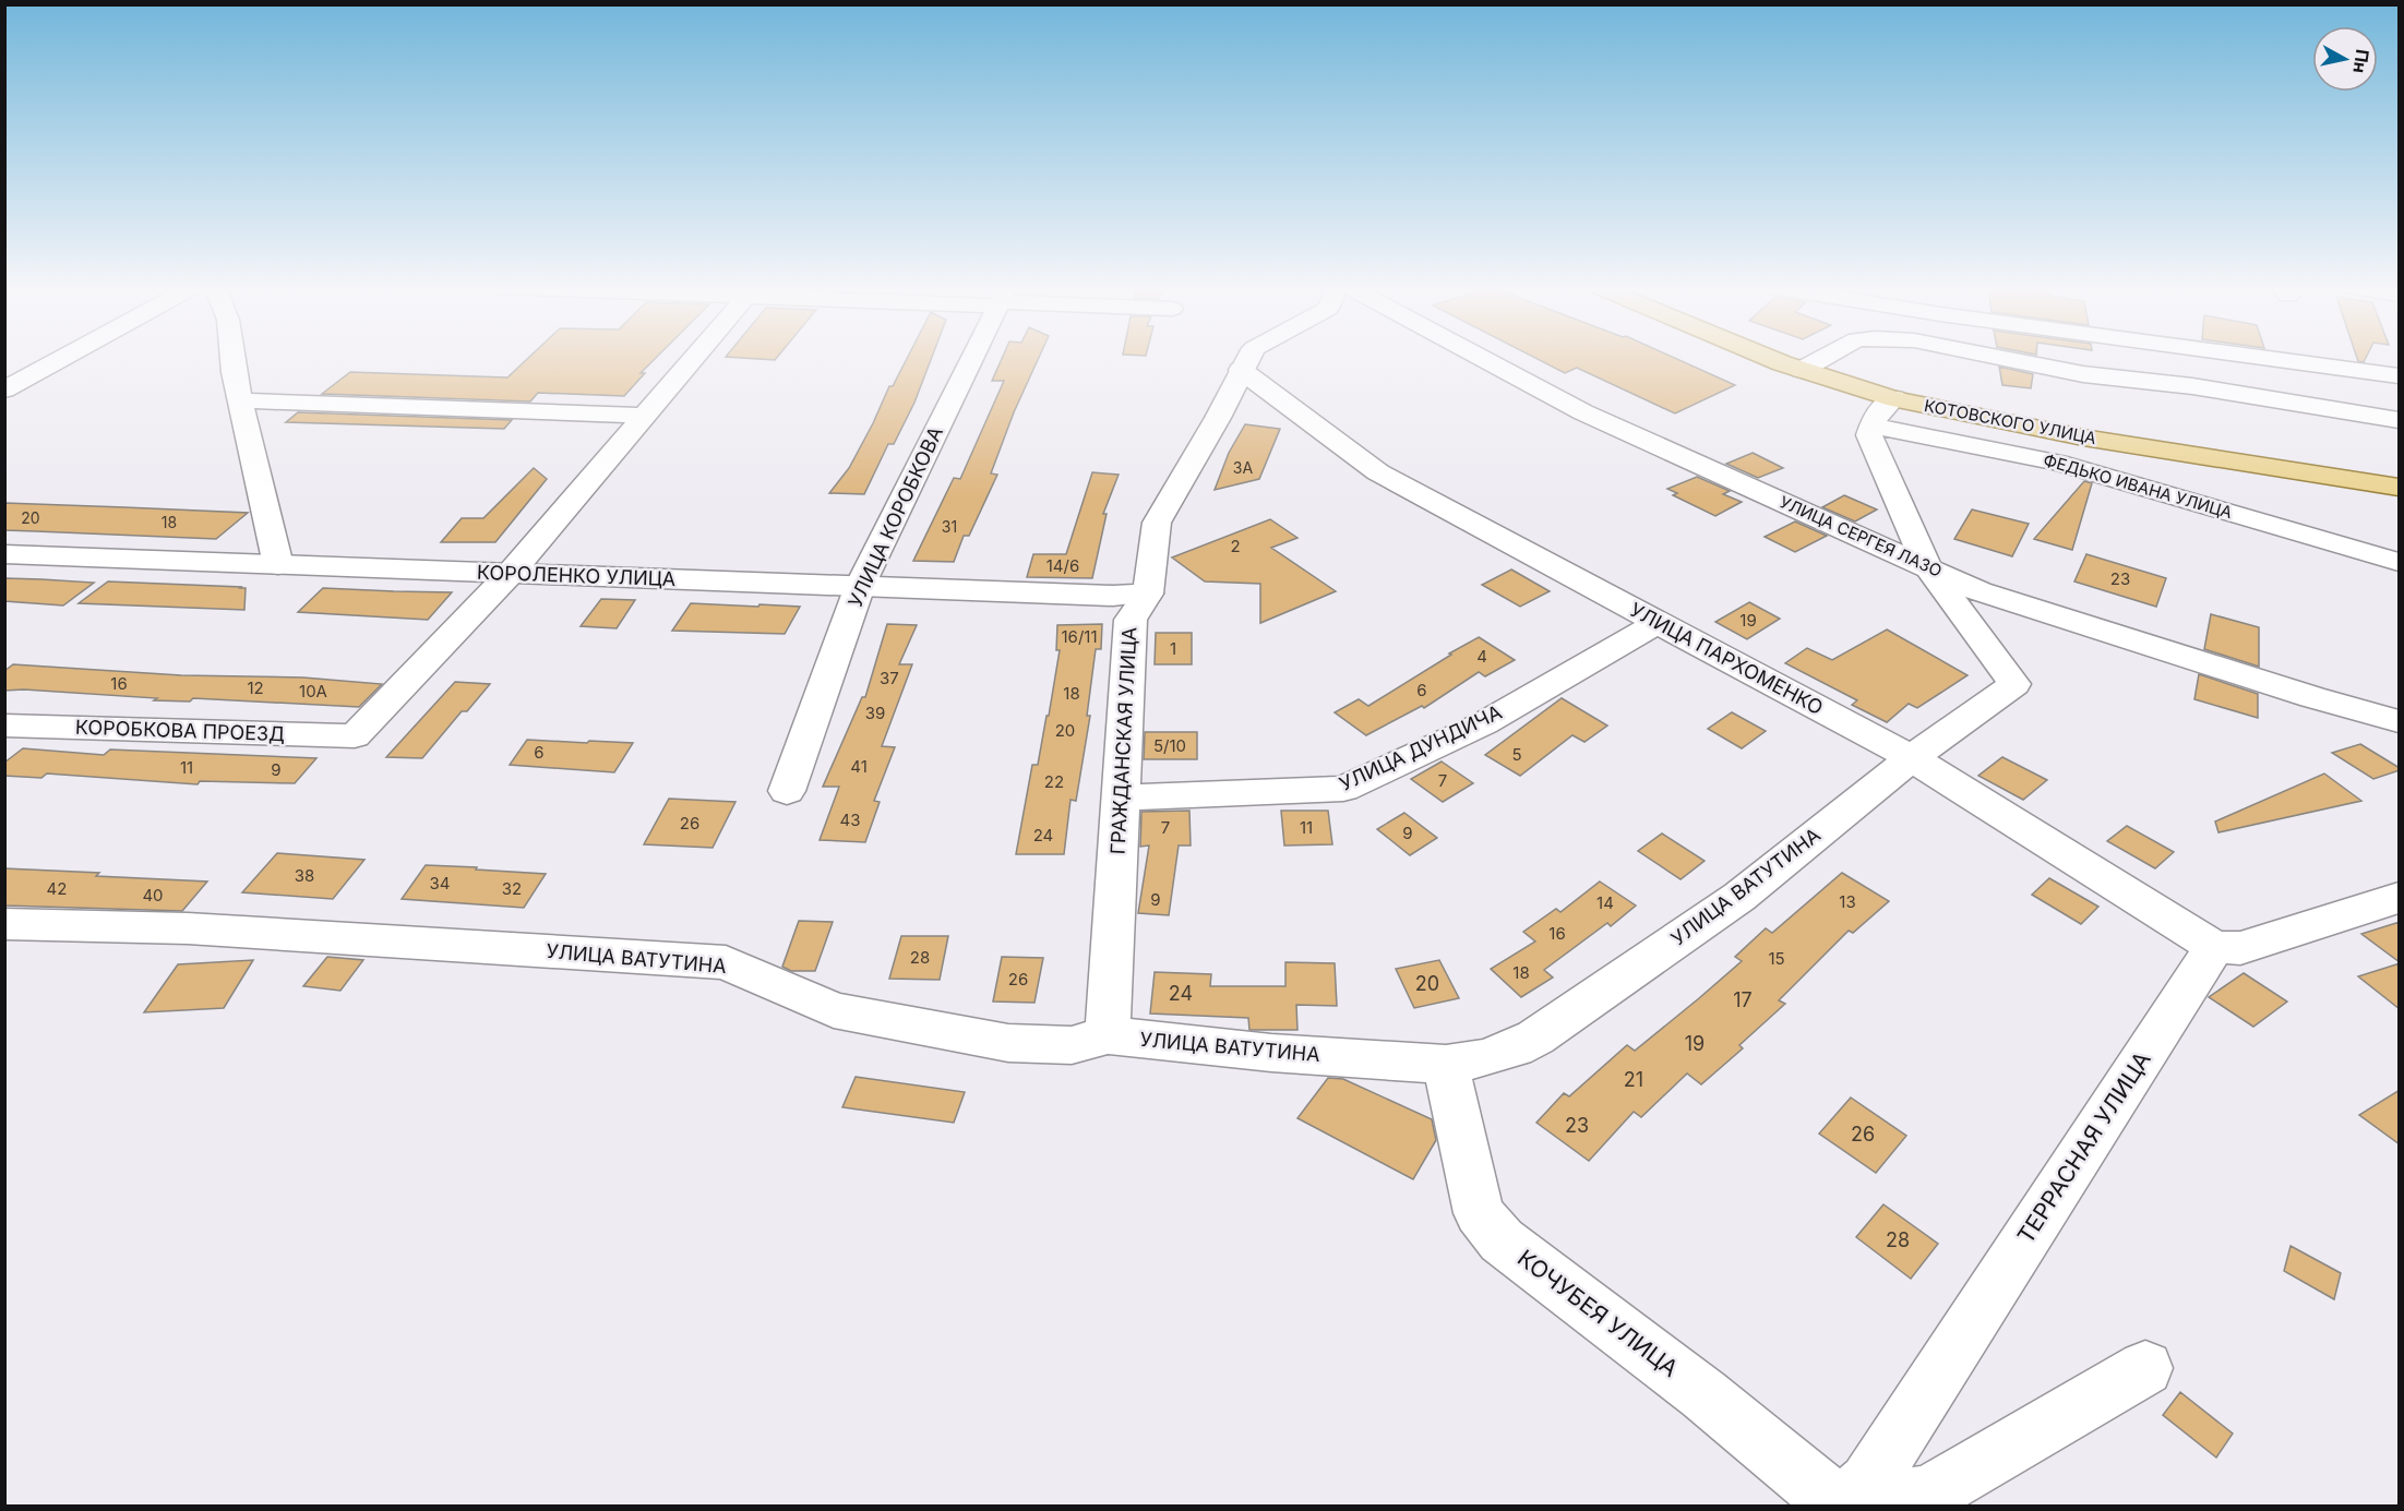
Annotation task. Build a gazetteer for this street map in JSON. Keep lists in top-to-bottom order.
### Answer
{
  "streets": {
    "main road": ["КОТОВСКОГО УЛИЦА"],
    "street": [
      "ФЕДЬКО ИВАНА УЛИЦА",
      "УЛИЦА КОРОБКОВА",
      "УЛИЦА СЕРГЕЯ ЛАЗО",
      "КОРОЛЕНКО УЛИЦА",
      "УЛИЦА ПАРХОМЕНКО",
      "КОРОБКОВА ПРОЕЗД",
      "ГРАЖДАНСКАЯ УЛИЦА",
      "УЛИЦА ДУНДИЧА",
      "УЛИЦА ВАТУТИНА",
      "ТЕРРАСНАЯ УЛИЦА",
      "КОЧУБЕЯ УЛИЦА"
    ]
  },
  "crossings": [
    ["КОТОВСКОГО УЛИЦА", "ФЕДЬКО ИВАНА УЛИЦА"],
    ["КОТОВСКОГО УЛИЦА", "УЛИЦА ВАТУТИНА"],
    ["ФЕДЬКО ИВАНА УЛИЦА", "УЛИЦА ВАТУТИНА"],
    ["УЛИЦА КОРОБКОВА", "КОРОЛЕНКО УЛИЦА"],
    ["УЛИЦА СЕРГЕЯ ЛАЗО", "УЛИЦА ВАТУТИНА"],
    ["КОРОЛЕНКО УЛИЦА", "КОРОБКОВА ПРОЕЗД"],
    ["КОРОЛЕНКО УЛИЦА", "ГРАЖДАНСКАЯ УЛИЦА"],
    ["УЛИЦА ПАРХОМЕНКО", "ГРАЖДАНСКАЯ УЛИЦА"],
    ["УЛИЦА ПАРХОМЕНКО", "УЛИЦА ДУНДИЧА"],
    ["УЛИЦА ПАРХОМЕНКО", "УЛИЦА ВАТУТИНА"],
    ["УЛИЦА ПАРХОМЕНКО", "ТЕРРАСНАЯ УЛИЦА"],
    ["ГРАЖДАНСКАЯ УЛИЦА", "УЛИЦА ДУНДИЧА"],
    ["ГРАЖДАНСКАЯ УЛИЦА", "УЛИЦА ВАТУТИНА"],
    ["УЛИЦА ВАТУТИНА", "КОЧУБЕЯ УЛИЦА"]
  ],
  "house_numbers": [
    "3А",
    "20",
    "18",
    "31",
    "2",
    "14/6",
    "23",
    "19",
    "16/11",
    "1",
    "4",
    "37",
    "16",
    "12",
    "6",
    "10А",
    "18",
    "39",
    "20",
    "5/10",
    "6",
    "5",
    "41",
    "11",
    "9",
    "7",
    "22",
    "43",
    "26",
    "7",
    "11",
    "9",
    "24",
    "38",
    "34",
    "42",
    "32",
    "40",
    "9",
    "13",
    "14",
    "16",
    "28",
    "15",
    "18",
    "26",
    "20",
    "24",
    "17",
    "19",
    "21",
    "23",
    "26",
    "28"
  ],
  "north": "right"
}
